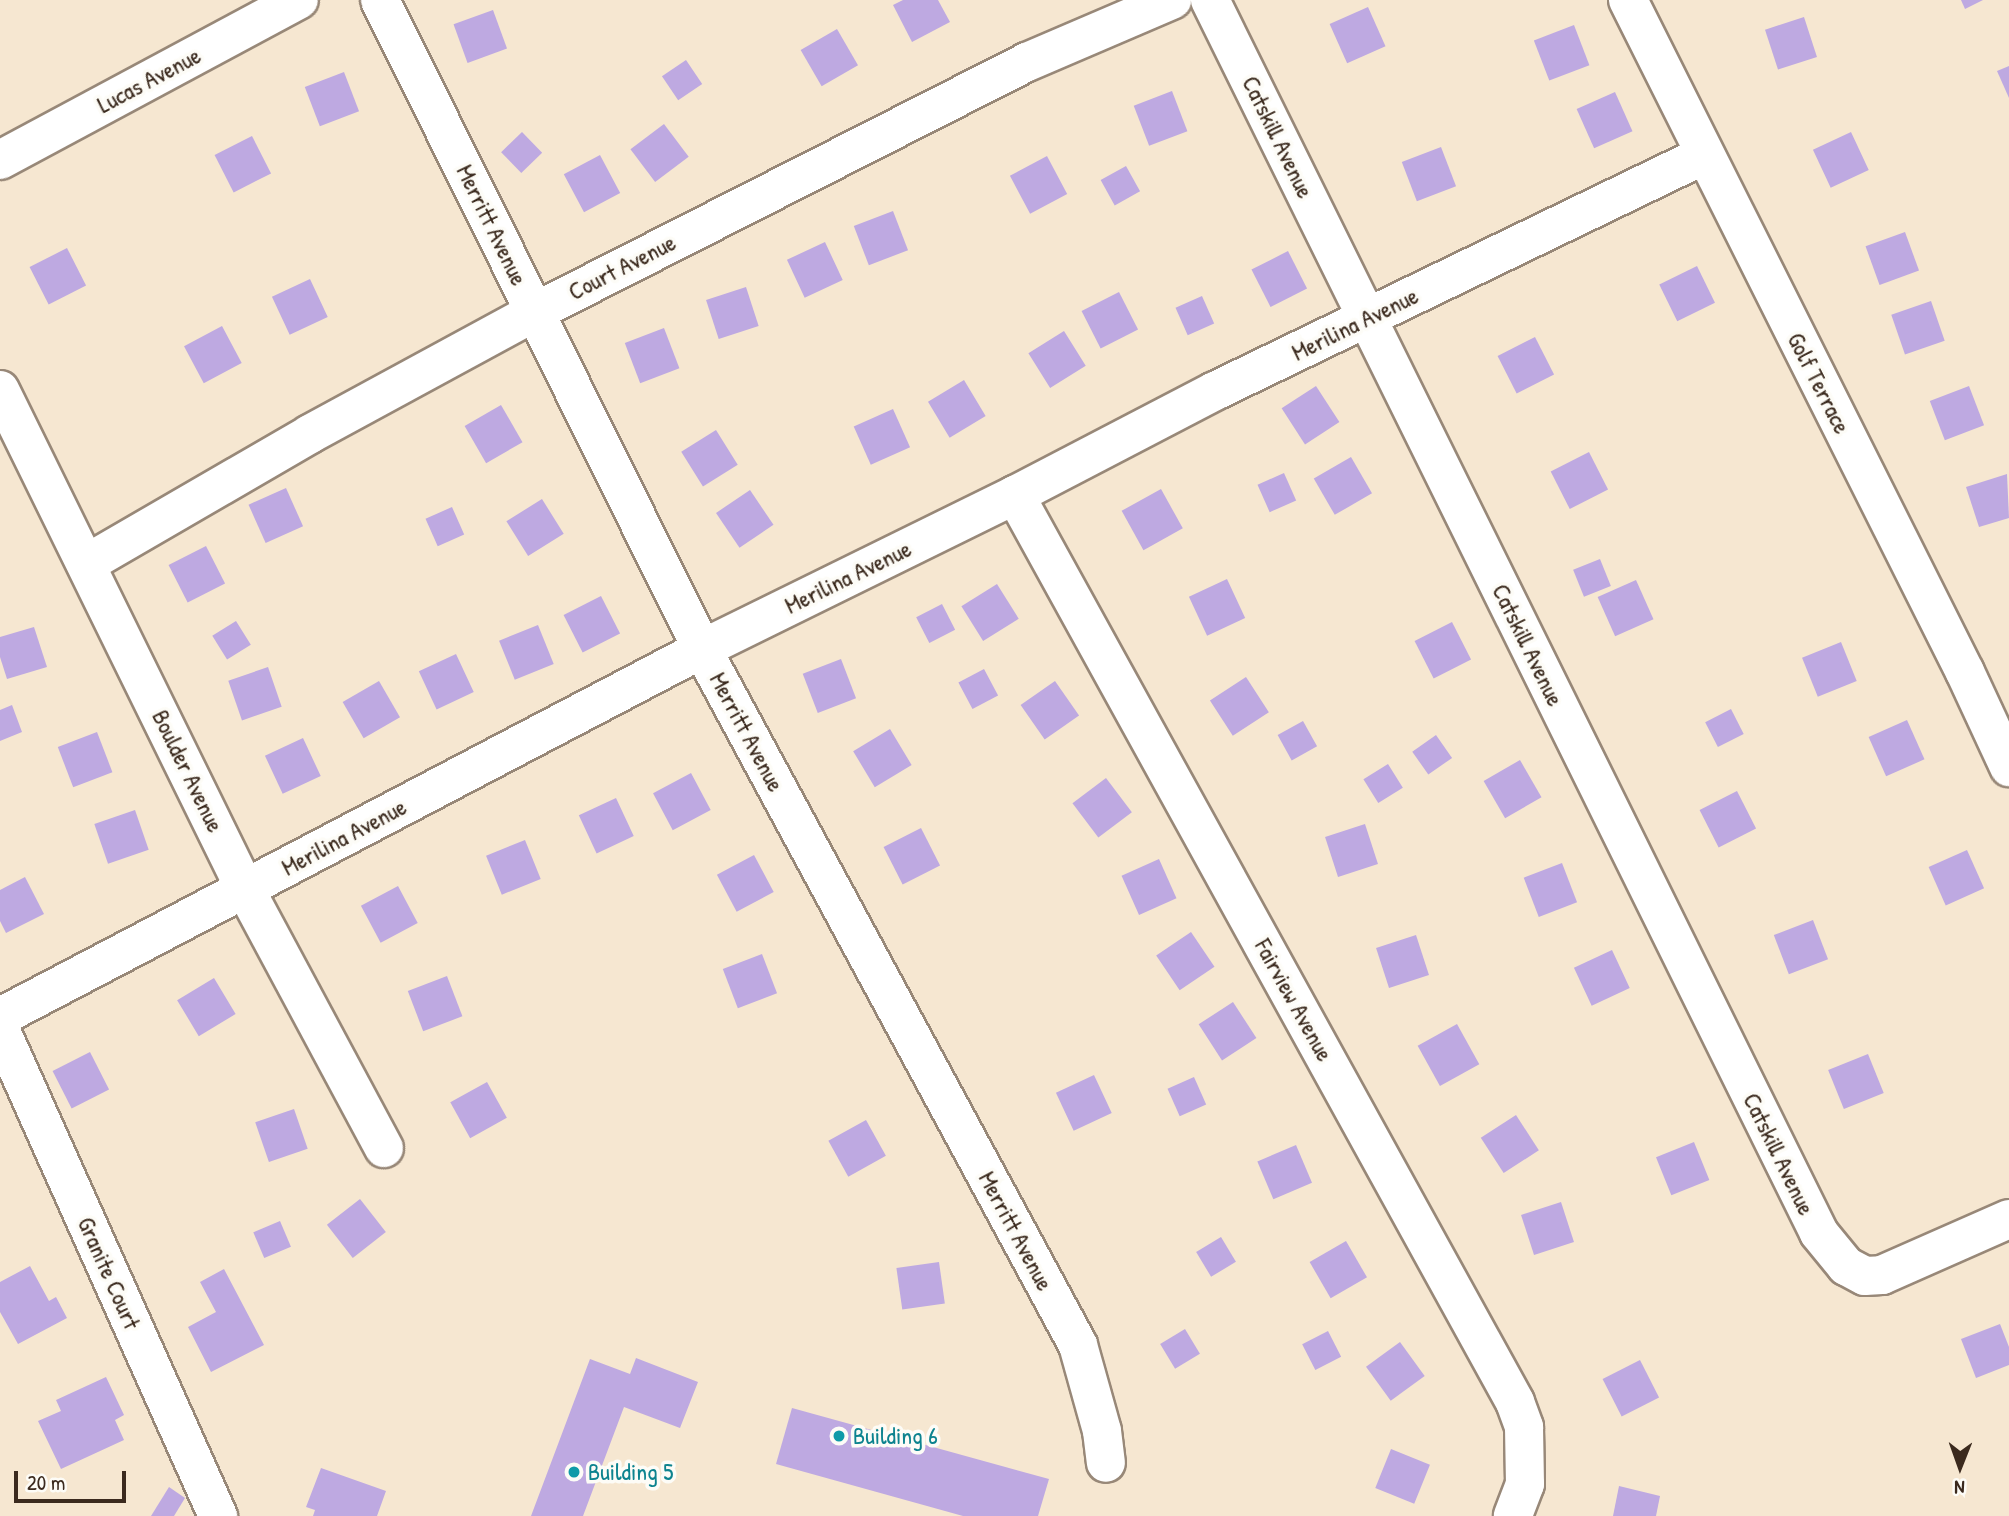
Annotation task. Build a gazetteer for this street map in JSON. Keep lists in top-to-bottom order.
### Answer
{
  "streets": {
    "street": [
      "Lucas Avenue",
      "Catskill Avenue",
      "Merritt Avenue",
      "Court Avenue",
      "Merilina Avenue",
      "Golf Terrace",
      "Boulder Avenue",
      "Fairview Avenue",
      "Granite Court"
    ]
  },
  "crossings": [
    ["Catskill Avenue", "Merilina Avenue"],
    ["Merritt Avenue", "Court Avenue"],
    ["Merritt Avenue", "Merilina Avenue"],
    ["Court Avenue", "Boulder Avenue"],
    ["Merilina Avenue", "Golf Terrace"],
    ["Merilina Avenue", "Boulder Avenue"],
    ["Merilina Avenue", "Fairview Avenue"]
  ],
  "places": ["Building 6", "Building 5"],
  "scale_bar": "20 m",
  "north": "bottom"
}
